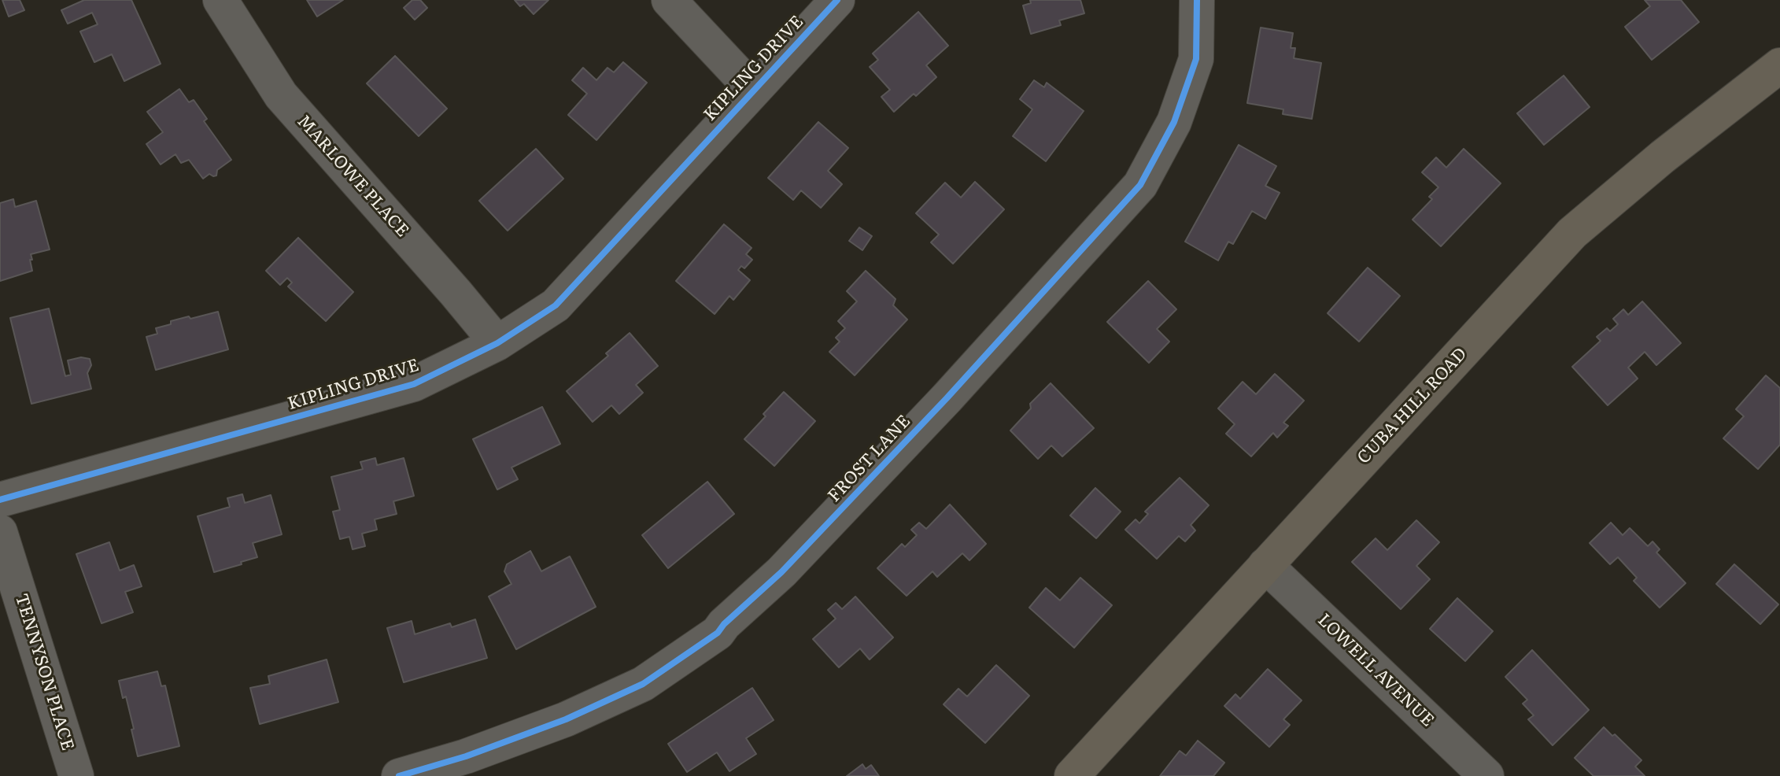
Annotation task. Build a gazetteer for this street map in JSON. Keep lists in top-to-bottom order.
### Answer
{
  "streets": {
    "main road": ["CUBA HILL ROAD"],
    "street": [
      "KIPLING DRIVE",
      "MARLOWE PLACE",
      "FROST LANE",
      "LOWELL AVENUE",
      "TENNYSON PLACE"
    ]
  },
  "crossings": [
    ["KIPLING DRIVE", "MARLOWE PLACE"],
    ["CUBA HILL ROAD", "LOWELL AVENUE"]
  ]
}
